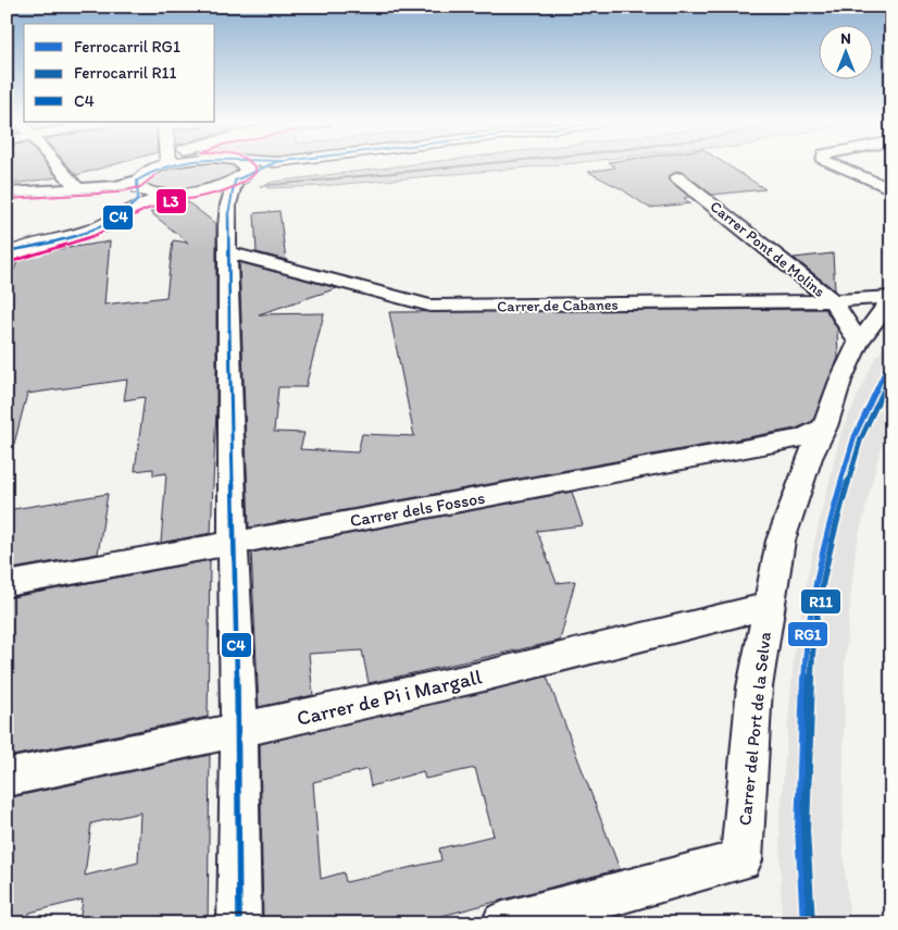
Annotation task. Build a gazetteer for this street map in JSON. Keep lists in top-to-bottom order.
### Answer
{
  "streets": {
    "street": [
      "Carrer Pont de Molins",
      "Carrer de Cabanes",
      "Carrer dels Fossos",
      "Carrer de Pi i Margall",
      "Carrer del Port de la Selva"
    ]
  },
  "crossings": [
    ["Carrer Pont de Molins", "Carrer de Cabanes"],
    ["Carrer Pont de Molins", "Carrer del Port de la Selva"],
    ["Carrer de Cabanes", "Carrer del Port de la Selva"],
    ["Carrer dels Fossos", "Carrer del Port de la Selva"],
    ["Carrer de Pi i Margall", "Carrer del Port de la Selva"]
  ],
  "lines": [
    "transit line C4",
    "transit line L3",
    "rail line RG1",
    "rail line R11"
  ],
  "legend": ["Ferrocarril RG1", "Ferrocarril R11", "C4"],
  "north": "top"
}
